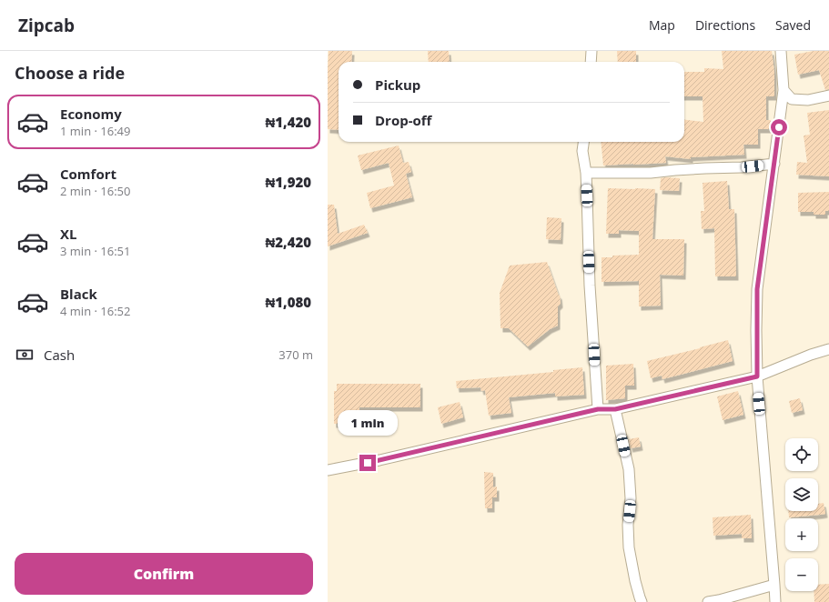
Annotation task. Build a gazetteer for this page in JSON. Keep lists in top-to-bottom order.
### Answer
{
  "page": {
    "header": "Zipcab",
    "nav": ["Map", "Directions", "Saved"],
    "heading": "Choose a ride",
    "banner": ["Pickup", "Drop-off"],
    "list": [
      {
        "name": "Economy",
        "note": "1 min · 16:49",
        "value": "₦1,420"
      },
      {
        "name": "Comfort",
        "note": "2 min · 16:50",
        "value": "₦1,920"
      },
      {
        "name": "XL",
        "note": "3 min · 16:51",
        "value": "₦2,420"
      },
      {
        "name": "Black",
        "note": "4 min · 16:52",
        "value": "₦1,080"
      }
    ],
    "pay": ["Cash", "370 m"],
    "bubble": "1 min",
    "map_buttons": ["+", "−"],
    "buttons": "Confirm"
  }
}
